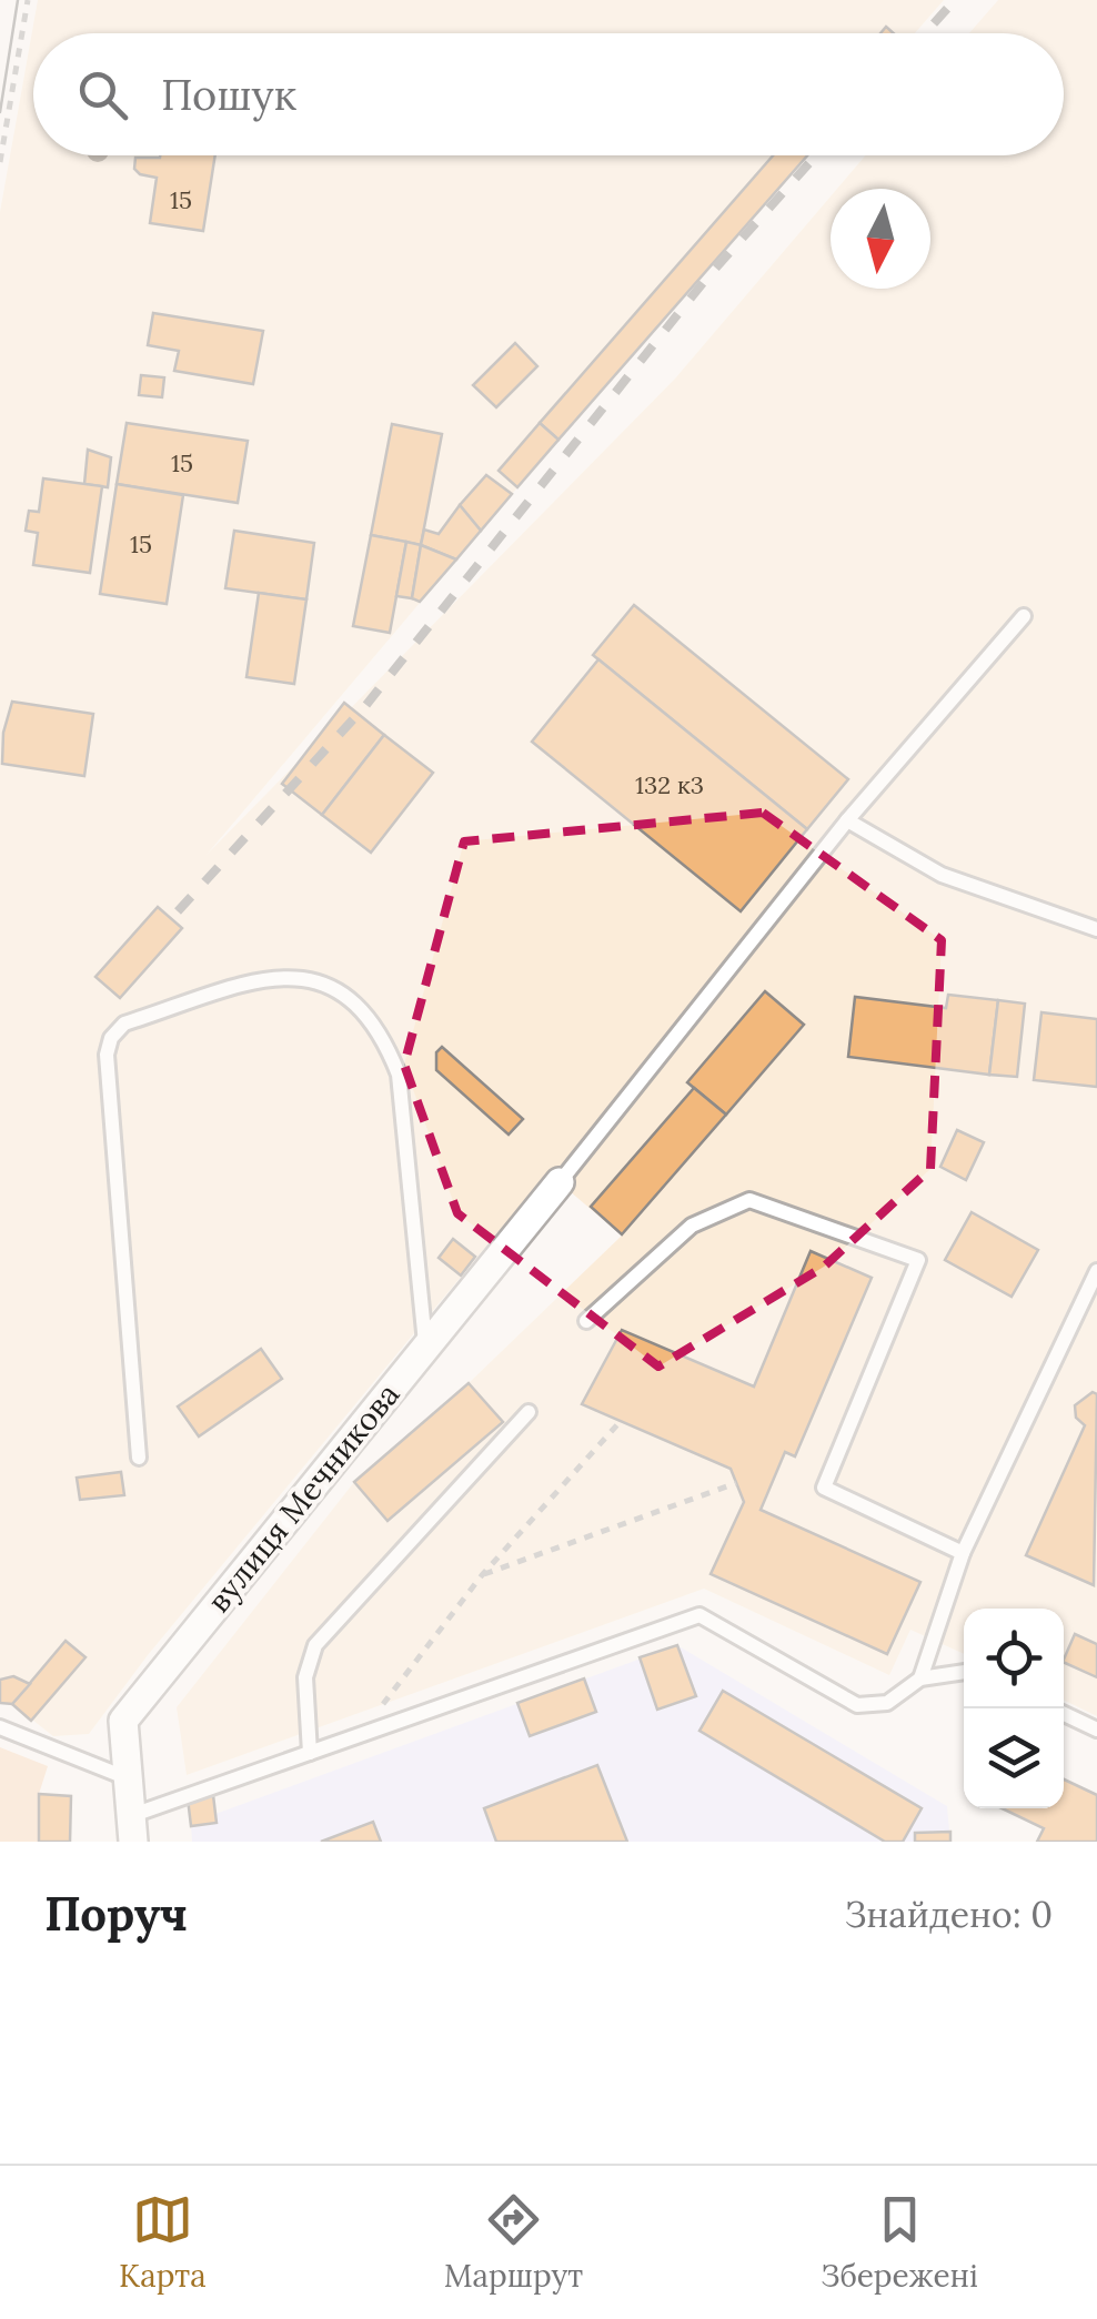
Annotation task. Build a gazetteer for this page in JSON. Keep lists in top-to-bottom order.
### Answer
{
  "streets": {
    "street": ["вулиця Мечникова"]
  },
  "house_numbers": [
    "15",
    "15",
    "15",
    "132 к3"
  ],
  "north": "bottom",
  "page": {
    "search": "Пошук",
    "heading": ["Поруч", "Знайдено: 0"],
    "nav": ["Карта", "Маршрут", "Збережені"]
  }
}
